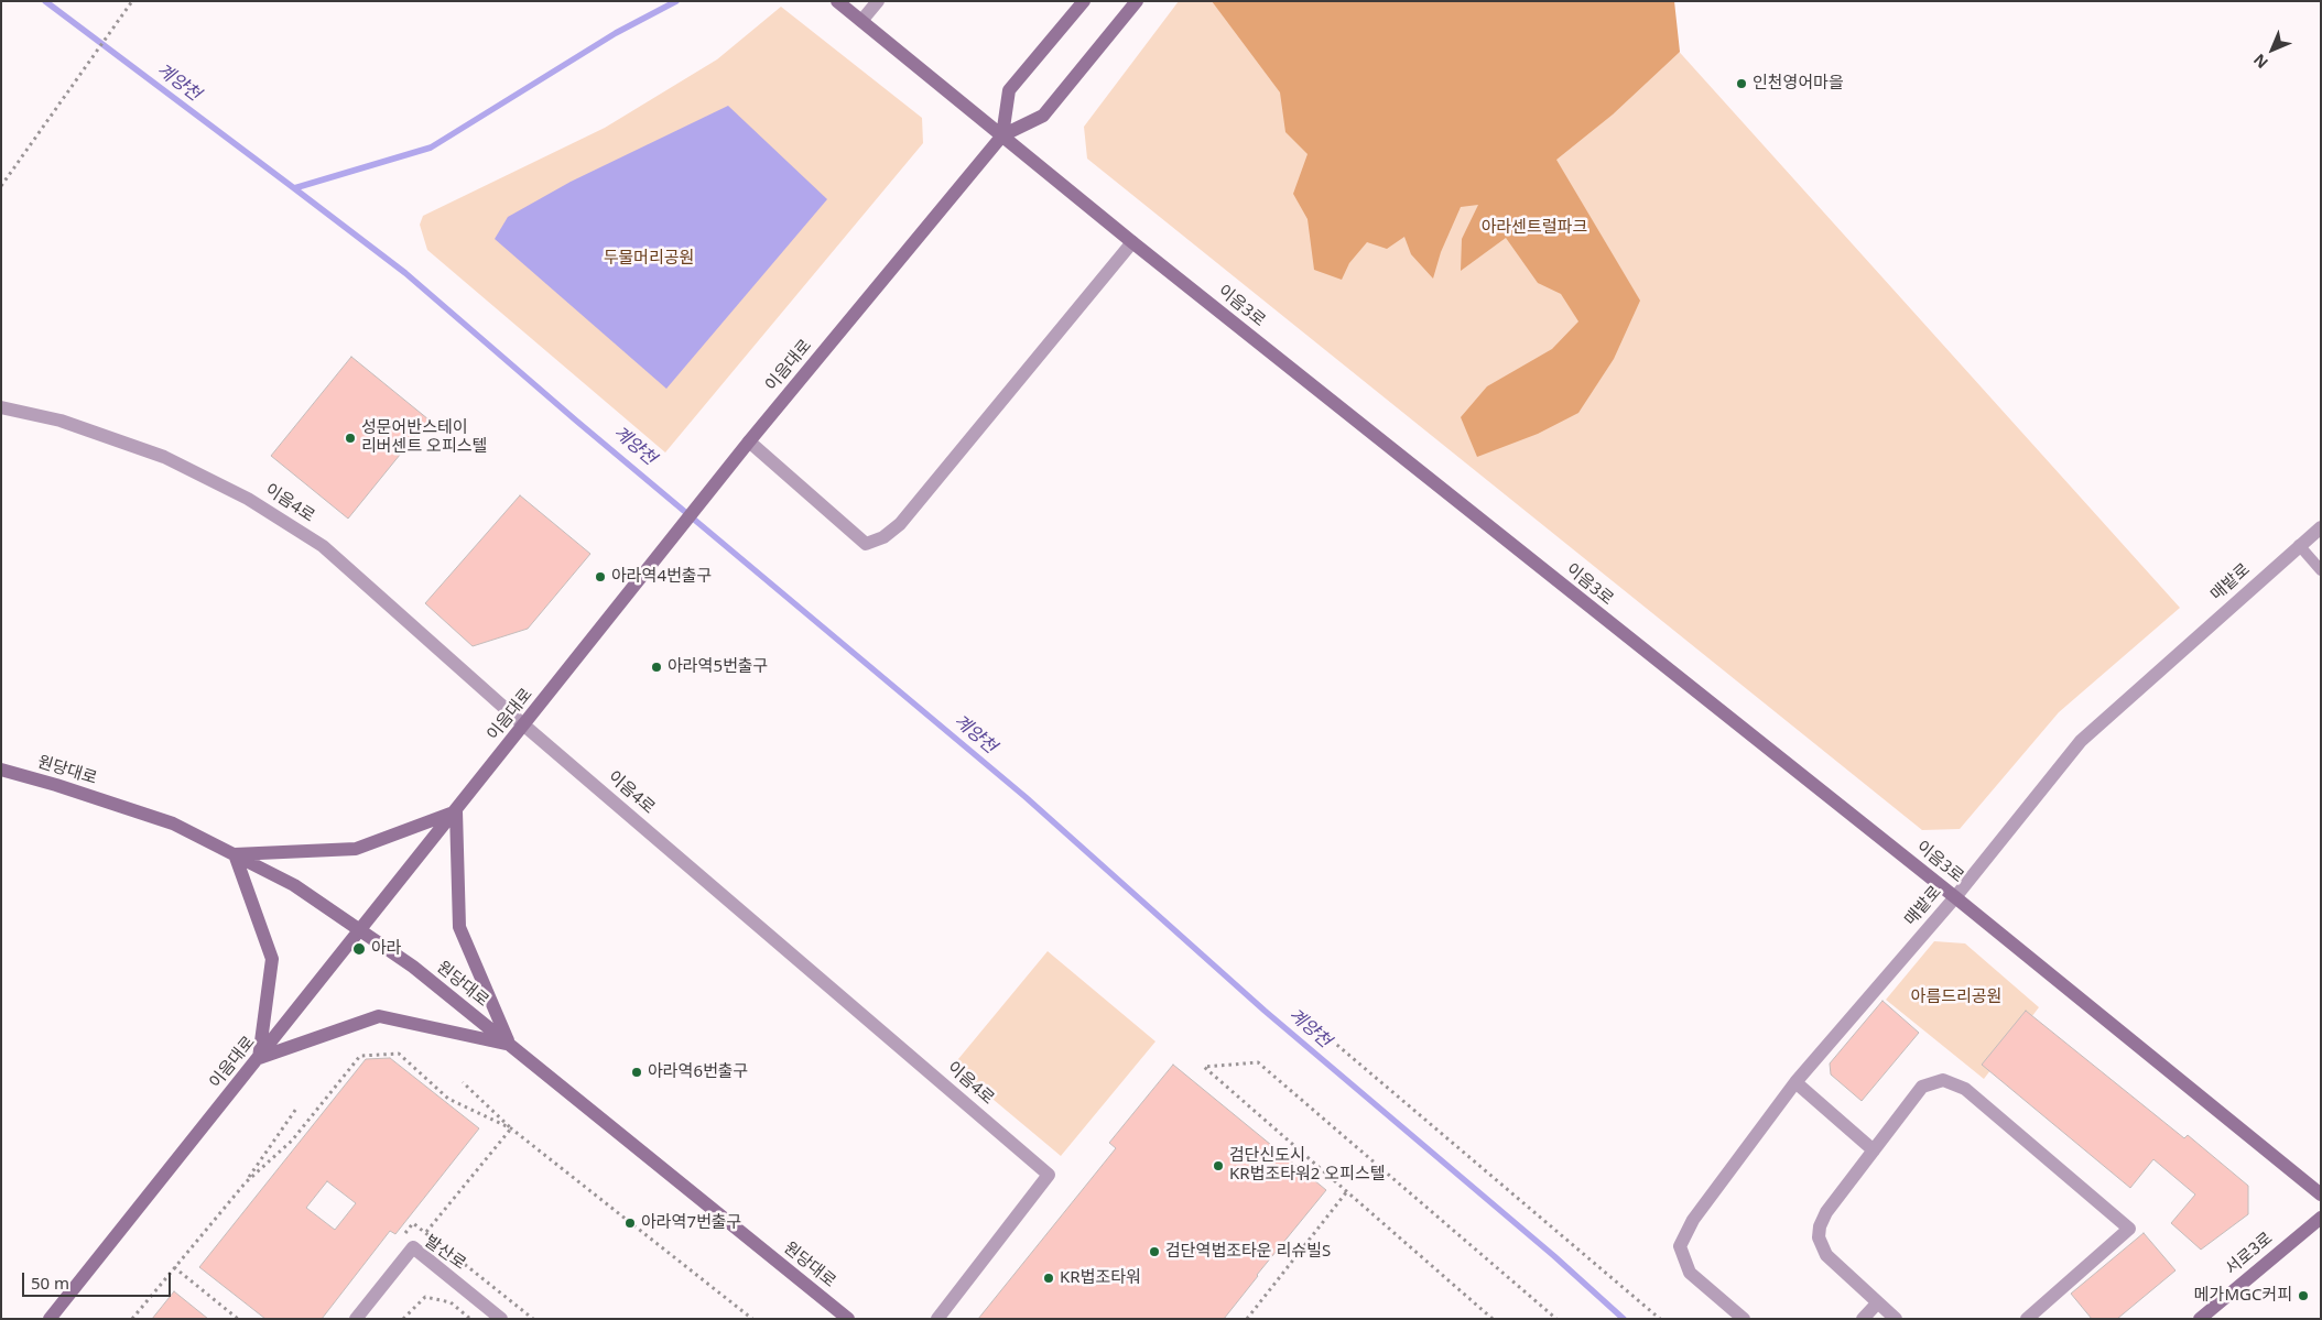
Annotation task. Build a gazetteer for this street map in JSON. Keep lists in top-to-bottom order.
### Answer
{
  "streets": {
    "main road": [
      "이음3로",
      "이음대로",
      "원당대로",
      "서로3로"
    ],
    "street": ["이음4로", "매밭로", "발산로"]
  },
  "crossings": [
    ["이음3로", "이음대로"],
    ["이음3로", "매밭로"],
    ["이음대로", "이음4로"],
    ["이음대로", "원당대로"]
  ],
  "water": ["계양천"],
  "parks": ["아라센트럴파크", "두물머리공원", "아름드리공원"],
  "places": [
    "인천영어마을",
    "성문어반스테이 리버센트 오피스텔",
    "아라역4번출구",
    "아라역5번출구",
    "아라",
    "아라역6번출구",
    "검단신도시 KR법조타워2 오피스텔",
    "아라역7번출구",
    "검단역법조타운 리슈빌S",
    "KR법조타워",
    "메가MGC커피"
  ],
  "scale_bar": "50 m",
  "north": "bottom left"
}
